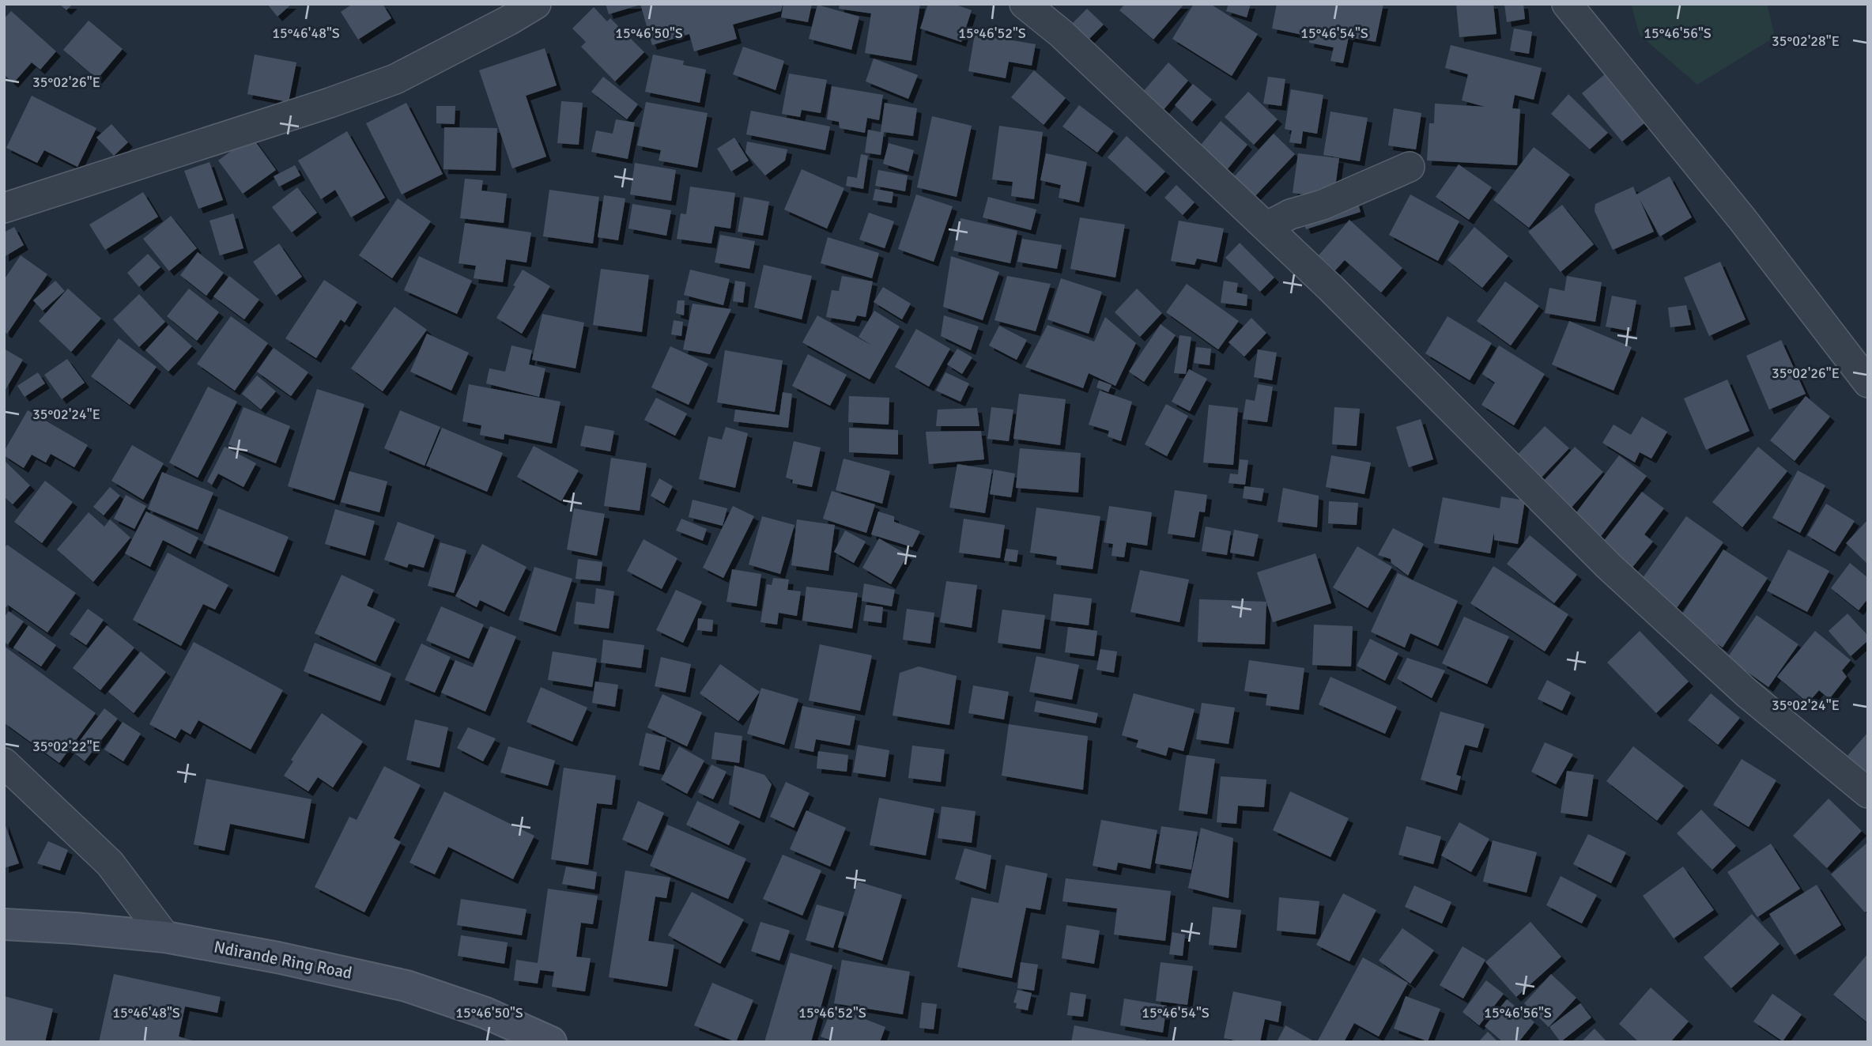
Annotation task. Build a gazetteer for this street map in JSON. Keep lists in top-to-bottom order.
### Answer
{
  "streets": {
    "street": ["Ndirande Ring Road"]
  },
  "coordinates": [
    "15°46'52\"S",
    "15°46'54\"S",
    "15°46'48\"S",
    "15°46'50\"S",
    "15°46'56\"S",
    "35°02'28\"E",
    "35°02'26\"E",
    "35°02'24\"E",
    "35°02'22\"E"
  ]
}
